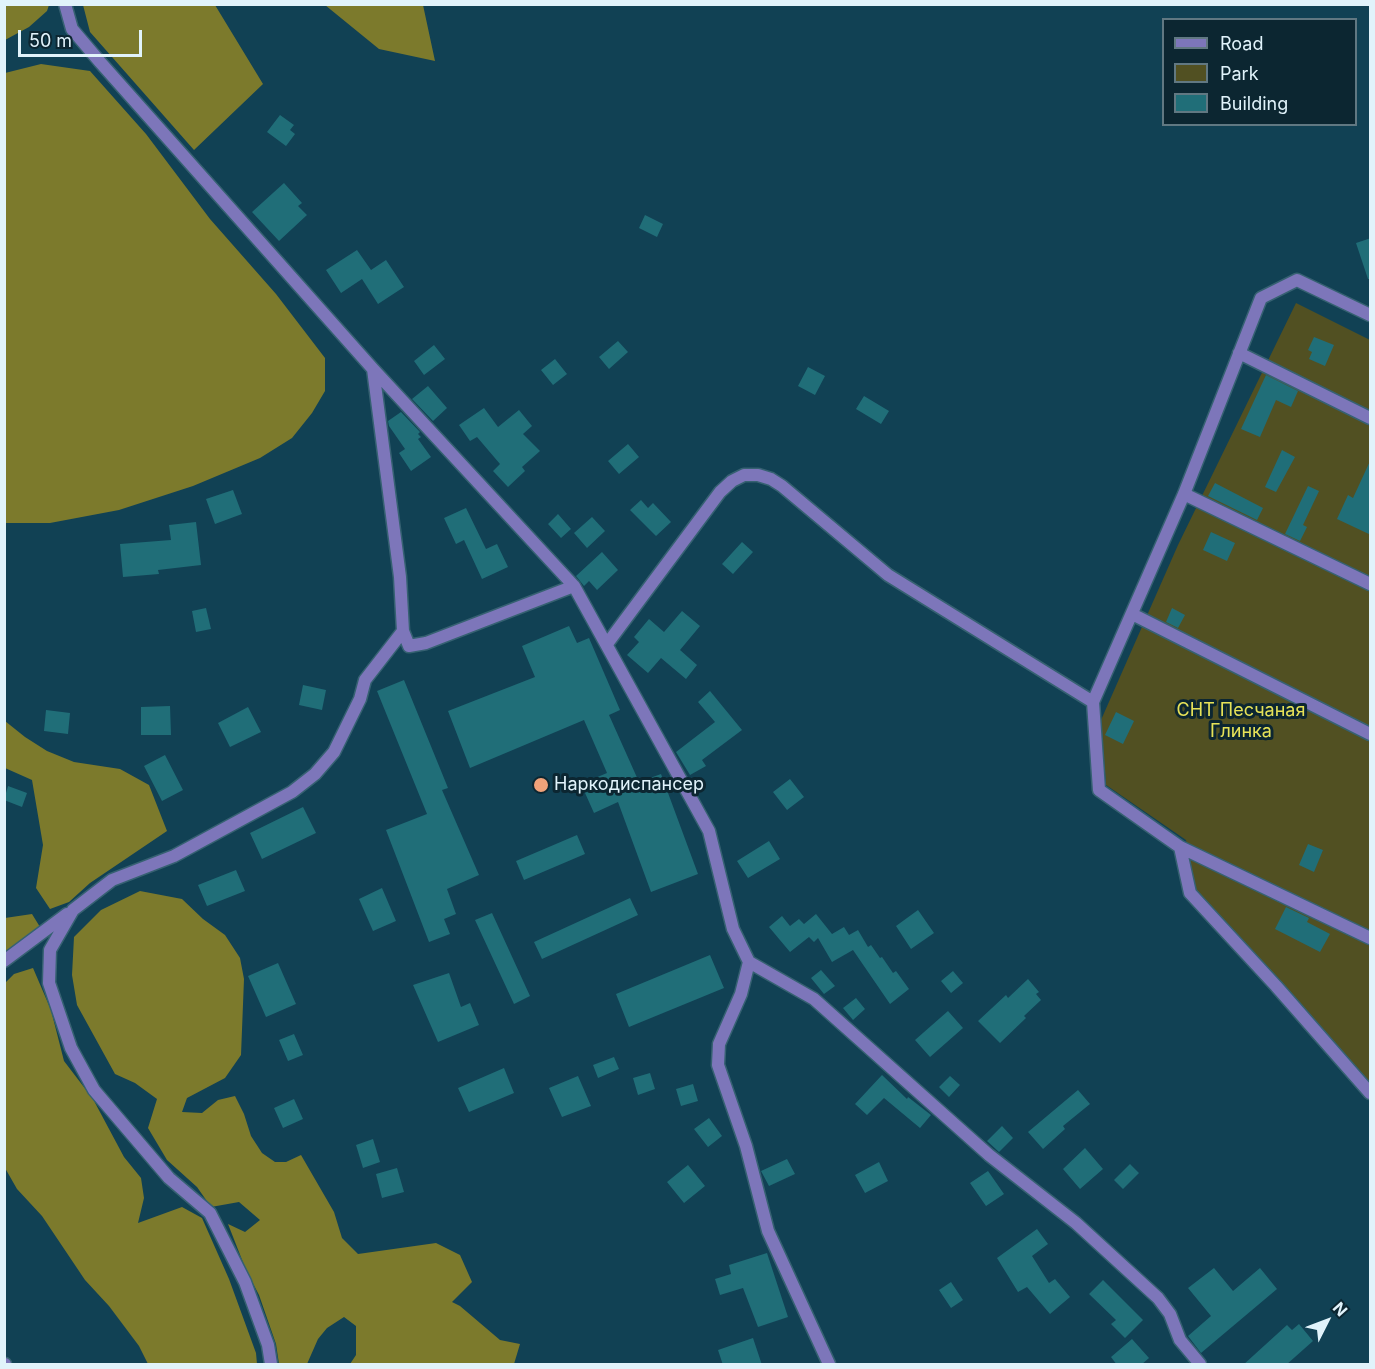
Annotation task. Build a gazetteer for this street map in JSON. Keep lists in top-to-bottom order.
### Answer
{
  "parks": ["СНТ Песчаная Глинка"],
  "places": ["Наркодиспансер"],
  "legend": ["Road", "Park", "Building"],
  "scale_bar": "50 m",
  "north": "top right"
}
